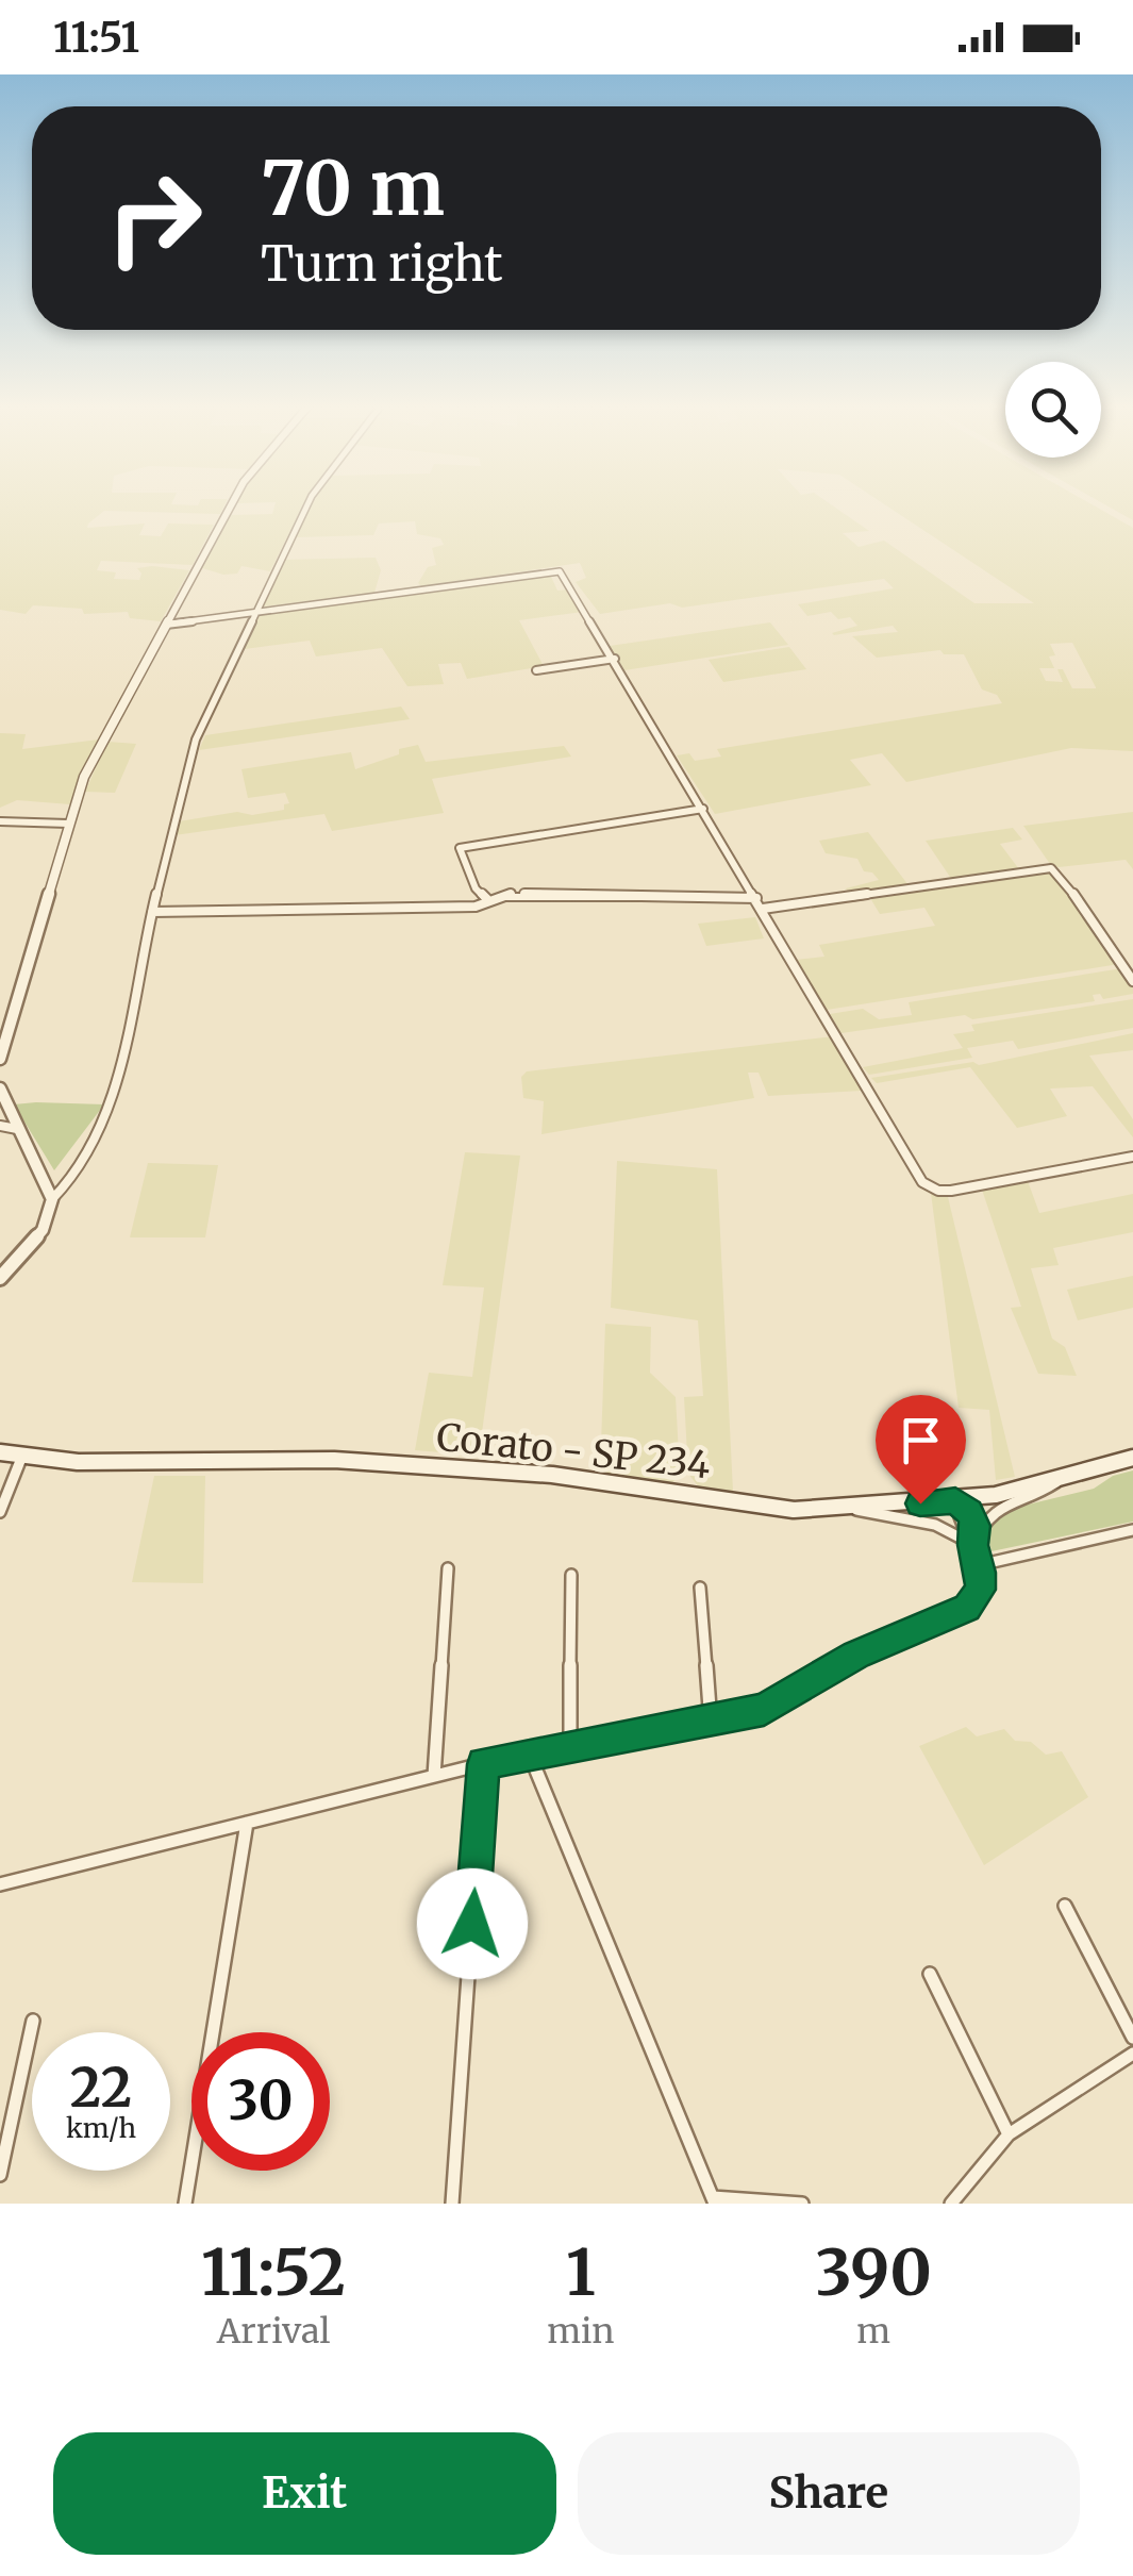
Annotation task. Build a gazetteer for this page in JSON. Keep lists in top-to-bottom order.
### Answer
{
  "streets": {
    "main road": ["Corato - SP 234"]
  },
  "page": {
    "status": "11:51",
    "turn": ["70 m", "Turn right"],
    "speed": "22 km/h",
    "limit": "30",
    "eta": [
      "11:52",
      "Arrival",
      "1",
      "min",
      "390",
      "m"
    ],
    "buttons": ["Exit", "Share"]
  }
}
